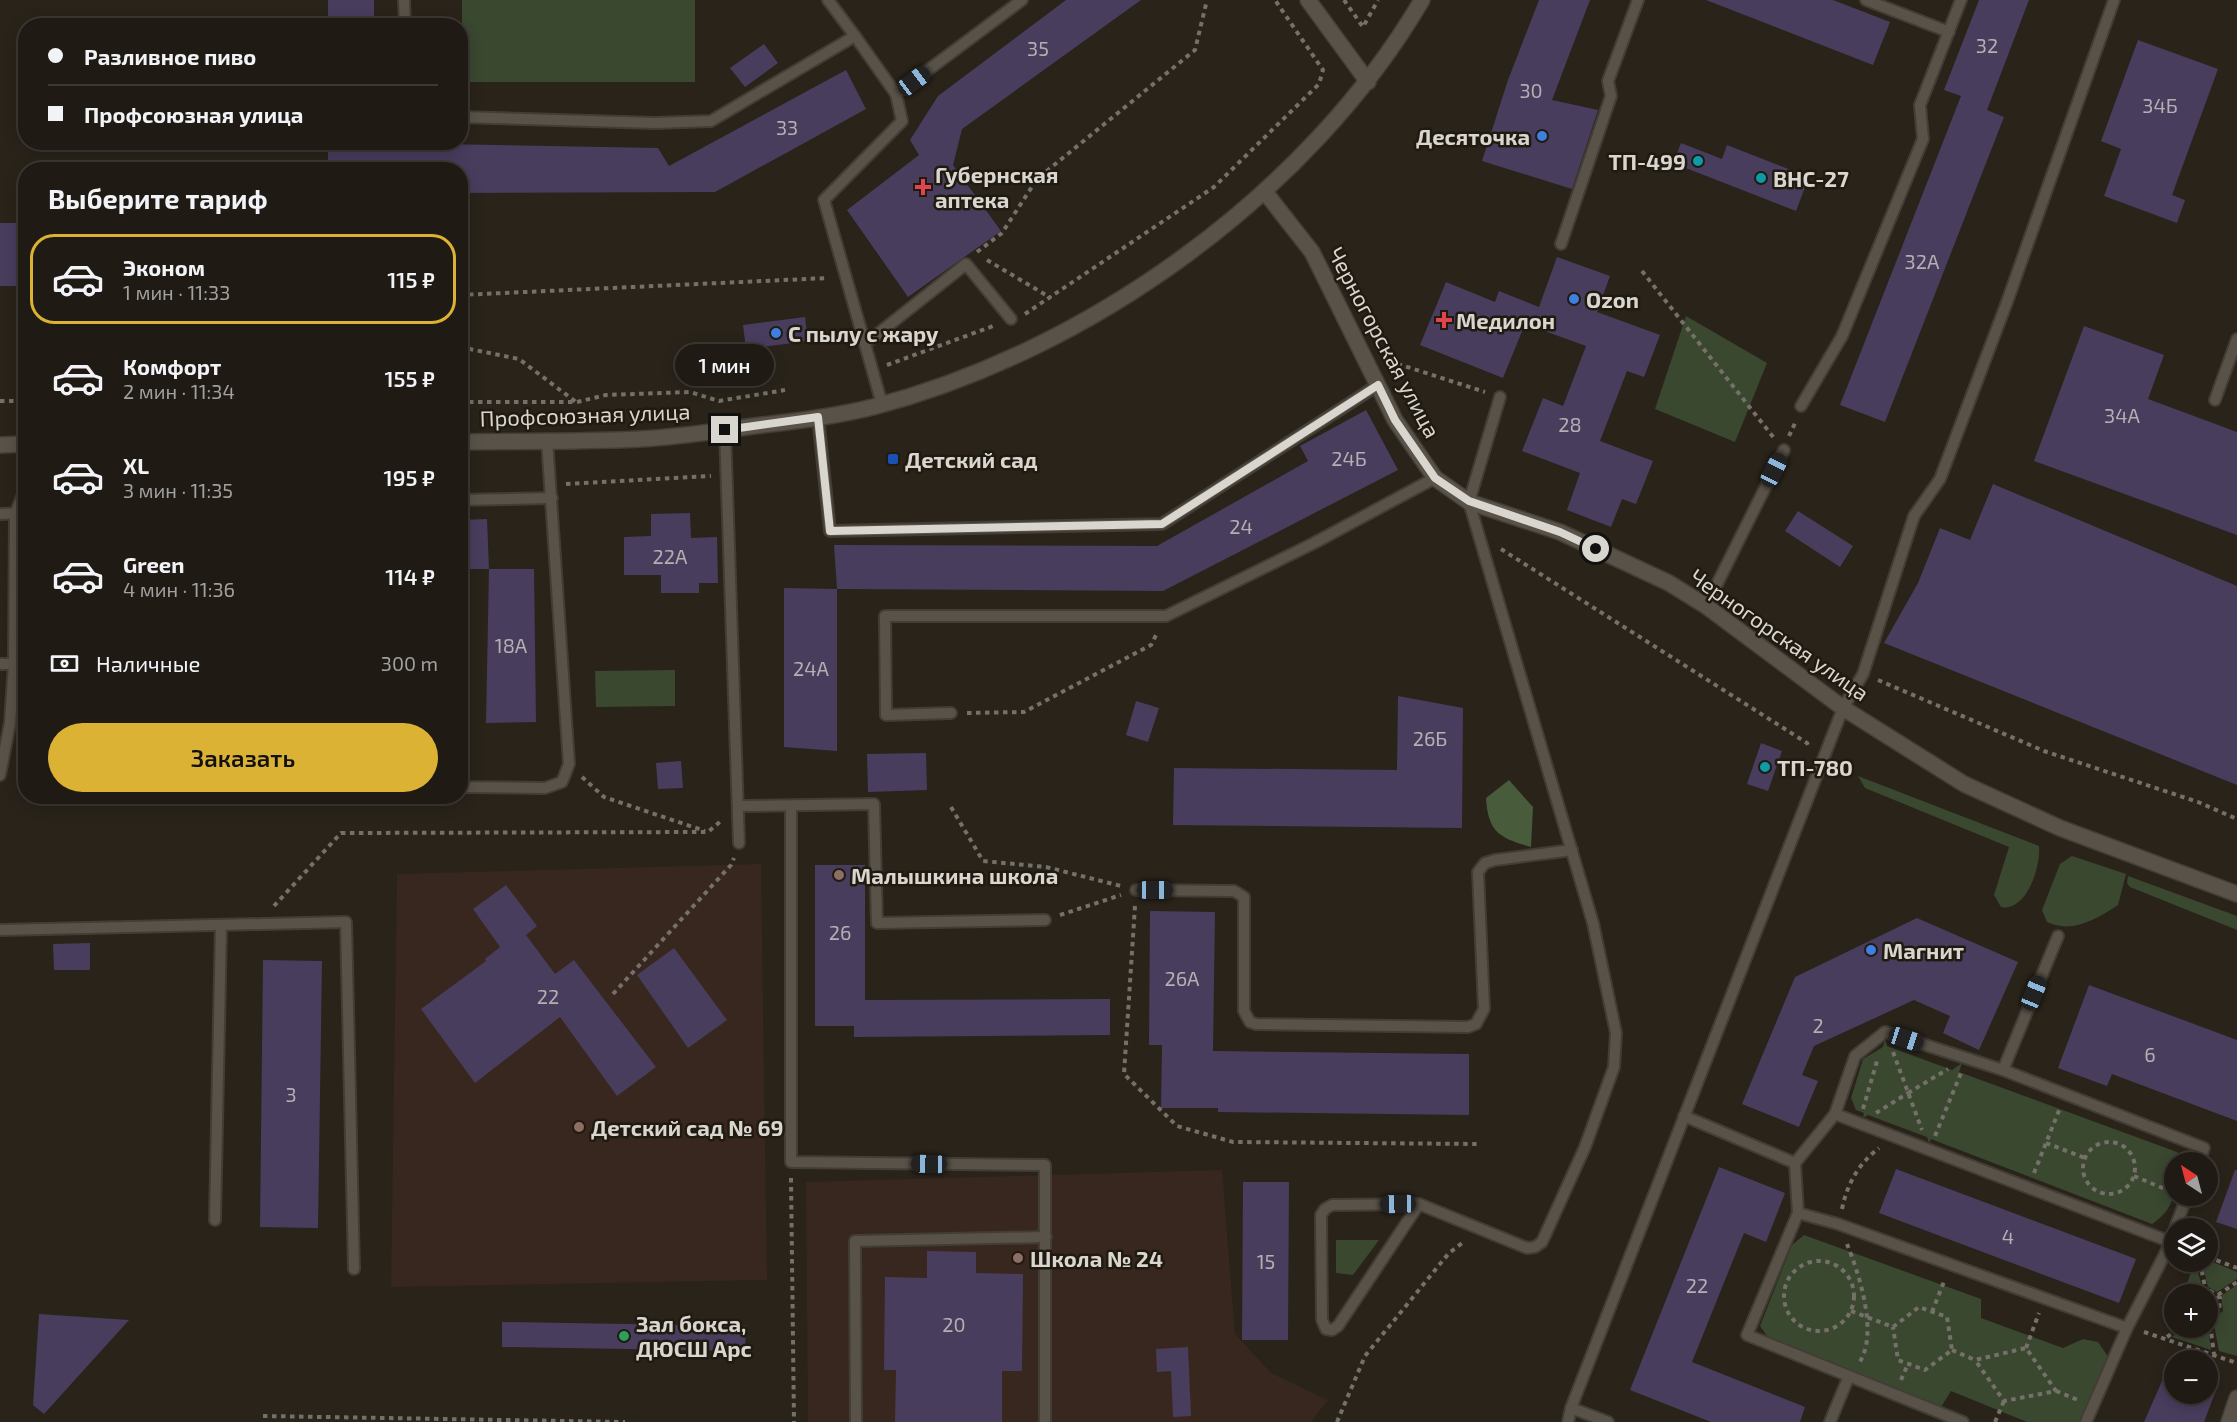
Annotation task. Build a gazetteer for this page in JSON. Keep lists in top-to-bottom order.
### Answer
{
  "streets": {
    "street": ["Черногорская улица", "Профсоюзная улица"]
  },
  "crossings": [
    ["Черногорская улица", "Профсоюзная улица"]
  ],
  "places": {
    "other": [
      "Десяточка",
      "ТП-499",
      "ВНС-27",
      "Ozon",
      "С пылу с жару",
      "ТП-780",
      "Малышкина школа",
      "Магнит",
      "Детский сад № 69",
      "Школа № 24",
      "Зал бокса, ДЮСШ Арс"
    ],
    "health": ["Губернская аптека", "Медилон"],
    "transit": ["Детский сад"]
  },
  "house_numbers": [
    "32",
    "35",
    "30",
    "34Б",
    "33",
    "32А",
    "34А",
    "28",
    "24Б",
    "24",
    "22А",
    "18А",
    "24А",
    "26Б",
    "26",
    "26А",
    "22",
    "2",
    "6",
    "3",
    "4",
    "15",
    "22",
    "20"
  ],
  "north": "top left",
  "page": {
    "banner": ["Разливное пиво", "Профсоюзная улица"],
    "heading": "Выберите тариф",
    "list": [
      {
        "name": "Эконом",
        "note": "1 мин · 11:33",
        "value": "115 ₽"
      },
      {
        "name": "Комфорт",
        "note": "2 мин · 11:34",
        "value": "155 ₽"
      },
      {
        "name": "XL",
        "note": "3 мин · 11:35",
        "value": "195 ₽"
      },
      {
        "name": "Green",
        "note": "4 мин · 11:36",
        "value": "114 ₽"
      }
    ],
    "bubble": "1 мин",
    "pay": ["Наличные", "300 m"],
    "buttons": "Заказать",
    "map_buttons": ["+", "−"]
  }
}
